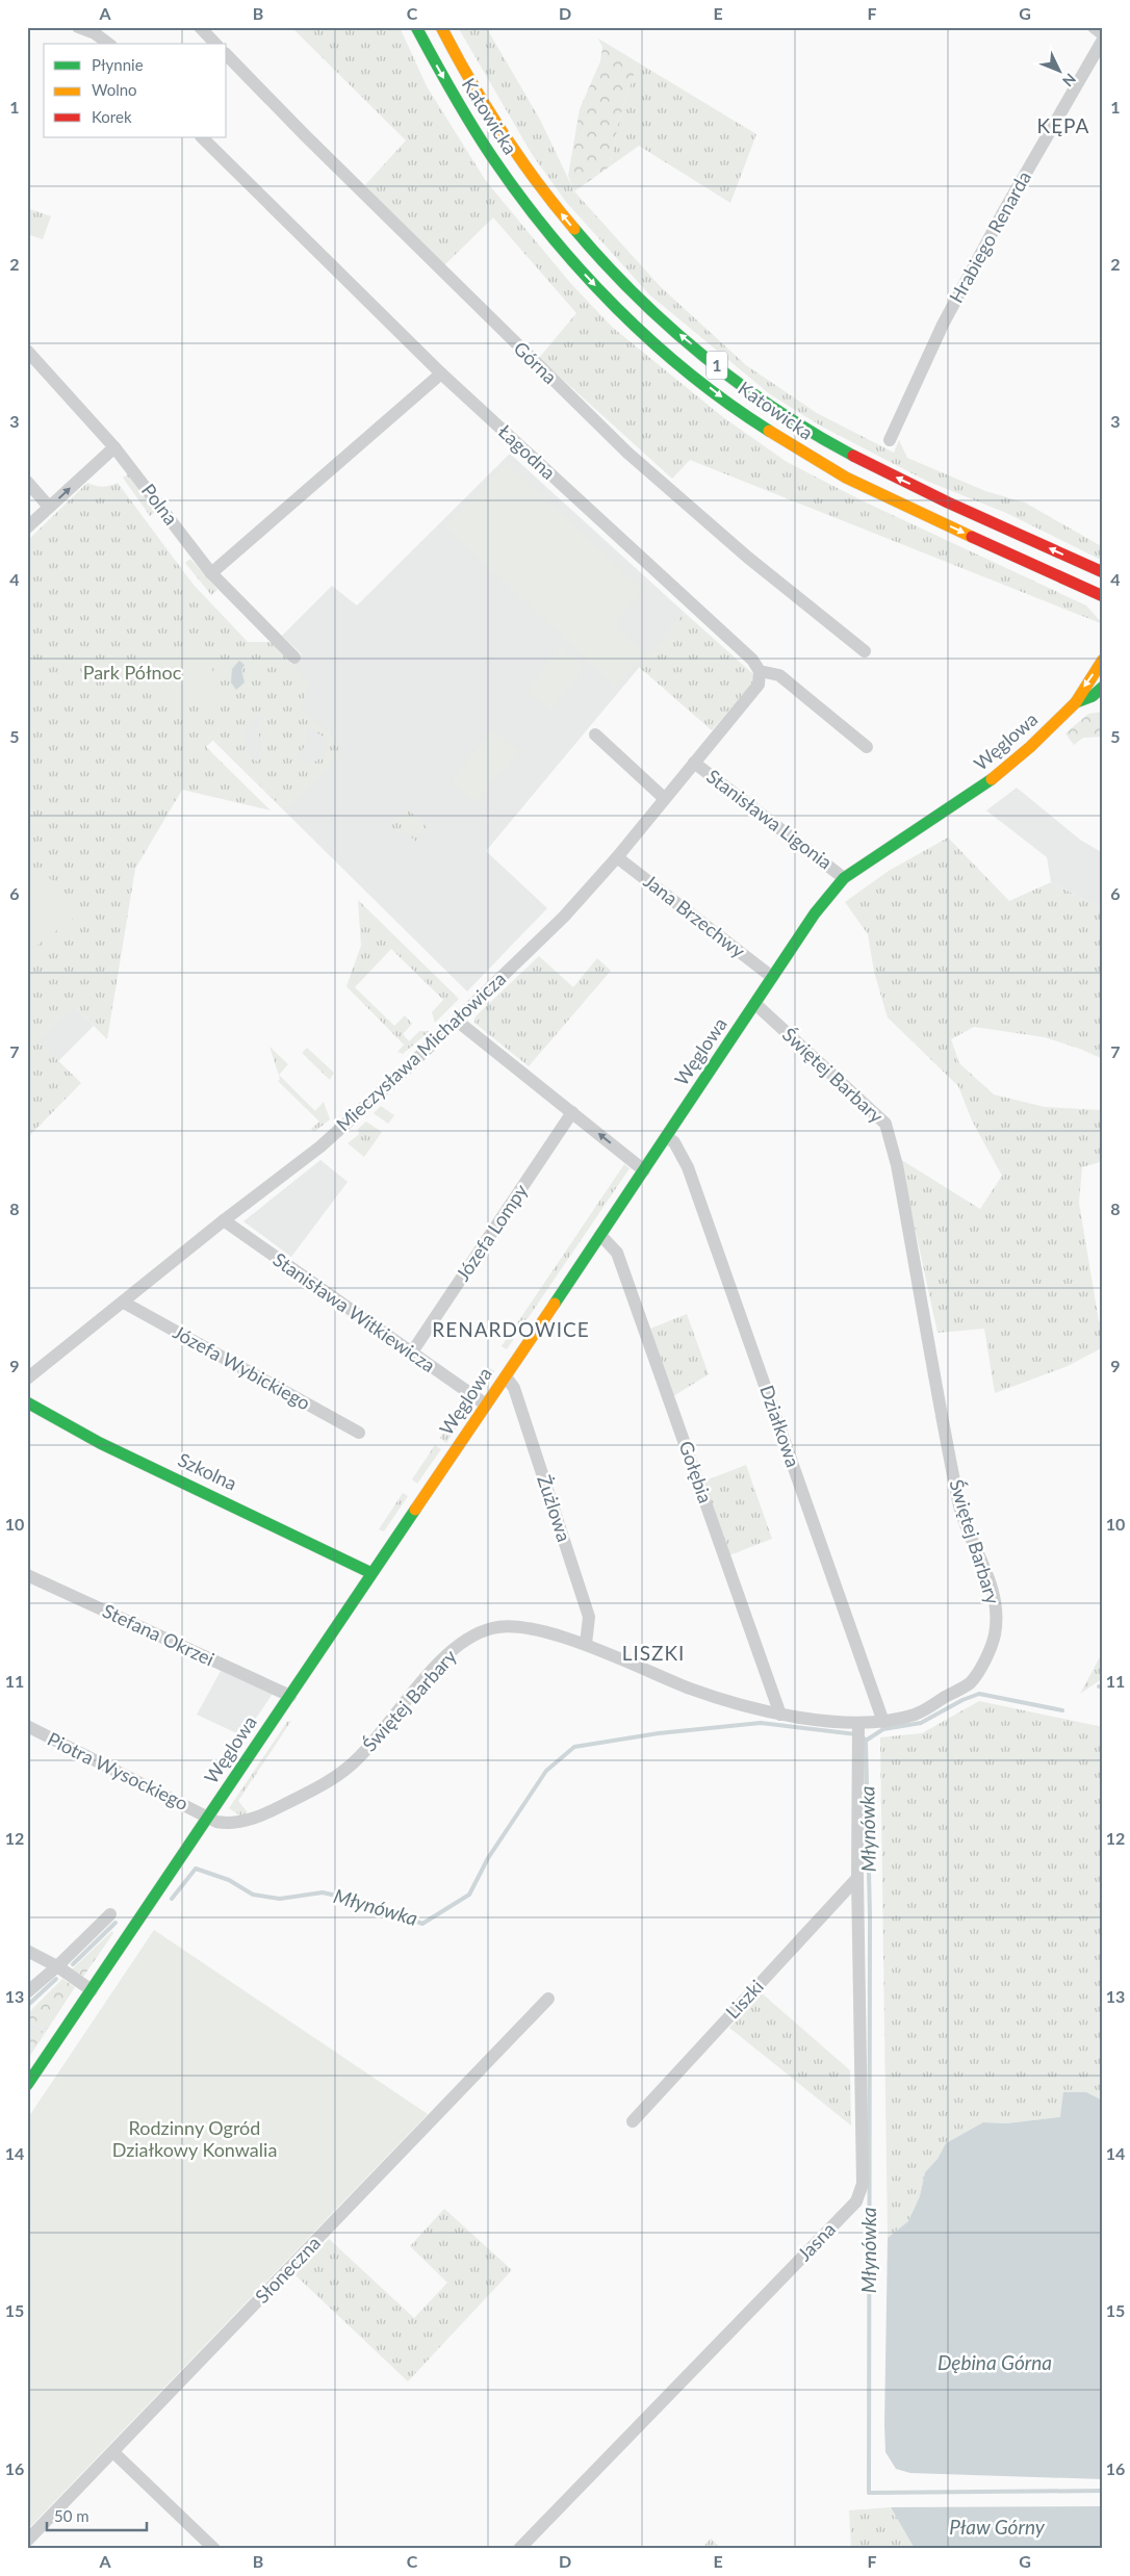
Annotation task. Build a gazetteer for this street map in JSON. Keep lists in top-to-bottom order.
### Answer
{
  "streets": {
    "street": [
      "Katowicka",
      "Hrabiego Renarda",
      "Górna",
      "1",
      "Łagodna",
      "Polna",
      "Węglowa",
      "Stanisława Ligonia",
      "Jana Brzechwy",
      "Mieczysława Michałowicza",
      "Świętej Barbary",
      "Józefa Lompy",
      "Stanisława Witkiewicza",
      "Józefa Wybickiego",
      "Działkowa",
      "Szkolna",
      "Gołębia",
      "Żużlowa",
      "Stefana Okrzei",
      "Piotra Wysockiego",
      "Liszki",
      "Jasna",
      "Słoneczna"
    ]
  },
  "crossings": [
    ["Łagodna", "Mieczysława Michałowicza"],
    ["Węglowa", "Stanisława Ligonia"],
    ["Węglowa", "Jana Brzechwy"],
    ["Węglowa", "Świętej Barbary"],
    ["Węglowa", "Stanisława Witkiewicza"],
    ["Węglowa", "Działkowa"],
    ["Węglowa", "Szkolna"],
    ["Węglowa", "Gołębia"],
    ["Węglowa", "Żużlowa"],
    ["Węglowa", "Stefana Okrzei"],
    ["Węglowa", "Piotra Wysockiego"],
    ["Stanisława Ligonia", "Mieczysława Michałowicza"],
    ["Jana Brzechwy", "Mieczysława Michałowicza"],
    ["Mieczysława Michałowicza", "Stanisława Witkiewicza"],
    ["Mieczysława Michałowicza", "Józefa Wybickiego"],
    ["Świętej Barbary", "Działkowa"],
    ["Świętej Barbary", "Gołębia"],
    ["Świętej Barbary", "Żużlowa"],
    ["Świętej Barbary", "Piotra Wysockiego"],
    ["Świętej Barbary", "Jasna"],
    ["Józefa Lompy", "Stanisława Witkiewicza"],
    ["Liszki", "Jasna"]
  ],
  "districts": ["KĘPA", "RENARDOWICE", "LISZKI"],
  "water": ["Młynówka", "Dębina Górna", "Pław Górny"],
  "parks": ["Park Północ", "Rodzinny Ogród Działkowy Konwalia"],
  "legend": ["Płynnie", "Wolno", "Korek"],
  "scale_bar": "50 m",
  "north": "bottom right",
  "grid": {
    "columns": [
      "A",
      "B",
      "C",
      "D",
      "E",
      "F",
      "G"
    ],
    "rows": [
      "1",
      "2",
      "3",
      "4",
      "5",
      "6",
      "7",
      "8",
      "9",
      "10",
      "11",
      "12",
      "13",
      "14",
      "15",
      "16"
    ]
  }
}
